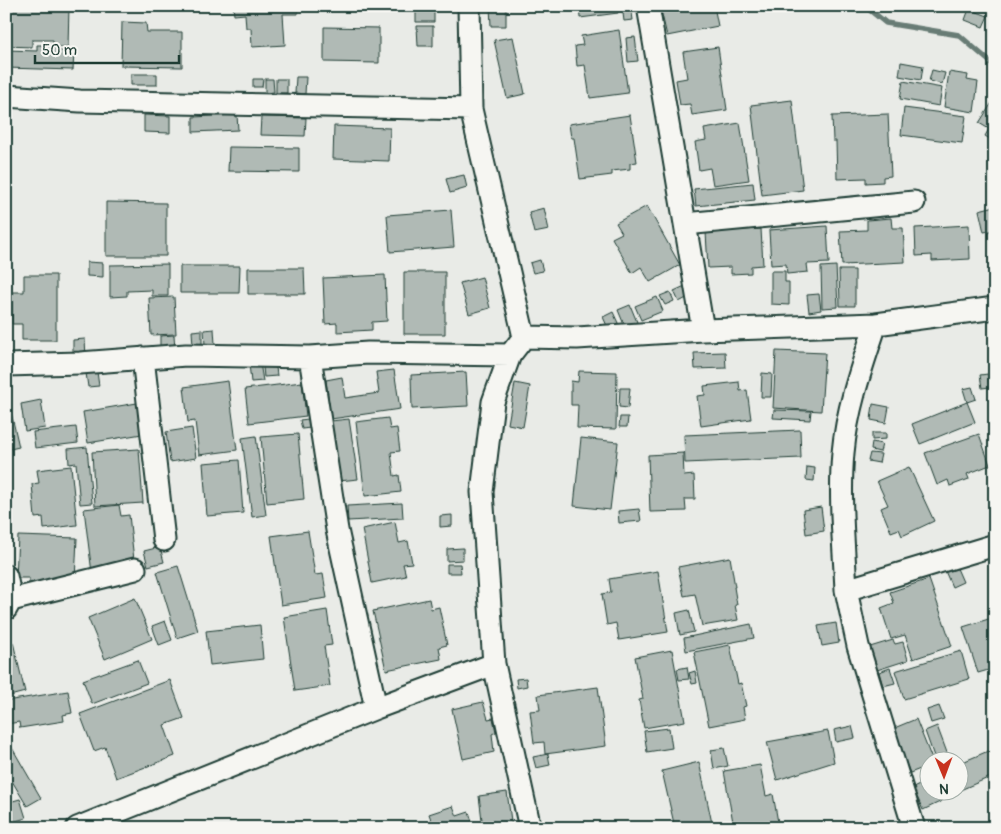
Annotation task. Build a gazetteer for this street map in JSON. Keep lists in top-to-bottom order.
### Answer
{
  "scale_bar": "50 m",
  "north": "bottom"
}
